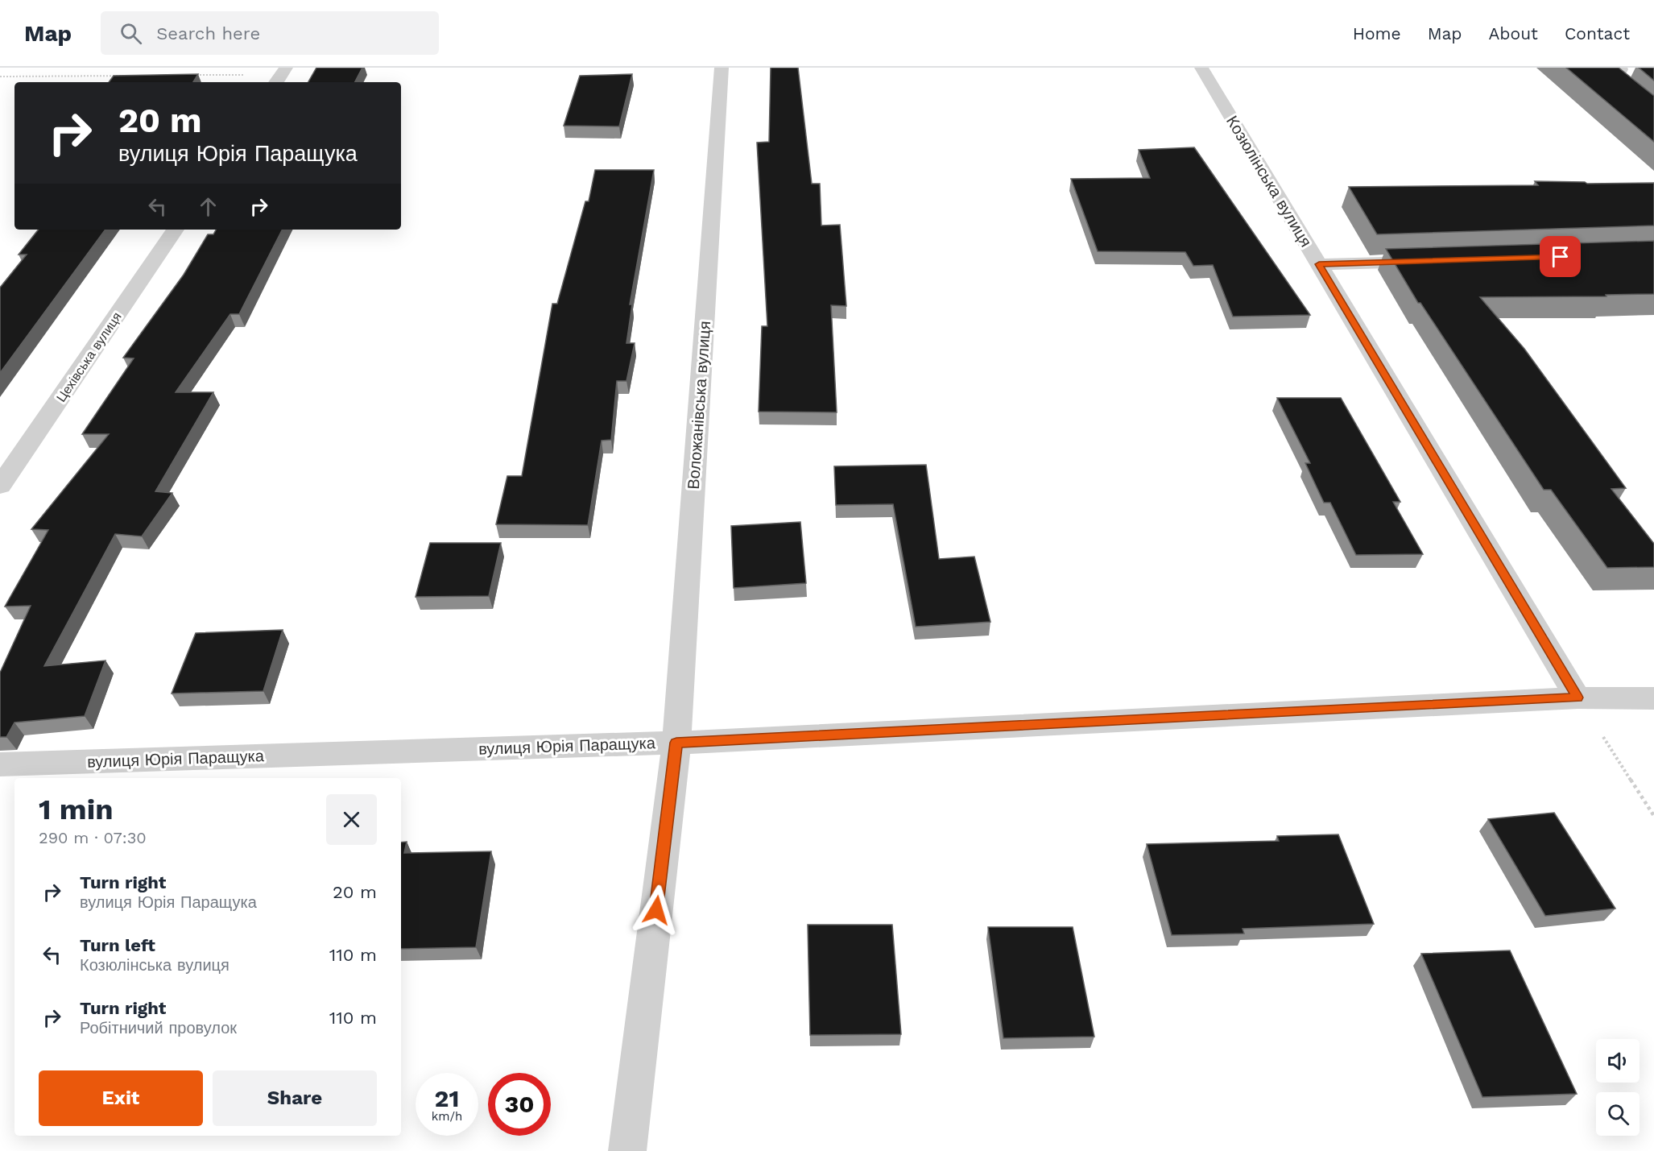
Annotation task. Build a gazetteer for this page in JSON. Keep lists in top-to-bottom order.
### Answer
{
  "streets": {
    "street": [
      "Козюлінська вулиця",
      "Цехівська вулиця",
      "Воложанівська вулиця",
      "вулиця Юрія Паращука"
    ]
  },
  "crossings": [
    ["Козюлінська вулиця", "вулиця Юрія Паращука"],
    ["Воложанівська вулиця", "вулиця Юрія Паращука"]
  ],
  "page": {
    "header": "Map",
    "search": "Search here",
    "nav": [
      "Home",
      "Map",
      "About",
      "Contact"
    ],
    "turn": ["20 m", "вулиця Юрія Паращука"],
    "heading": ["1 min", "290 m · 07:30"],
    "list": [
      {
        "name": "Turn right",
        "note": "вулиця Юрія Паращука",
        "value": "20 m"
      },
      {
        "name": "Turn left",
        "note": "Козюлінська вулиця",
        "value": "110 m"
      },
      {
        "name": "Turn right",
        "note": "Робітничий провулок",
        "value": "110 m"
      }
    ],
    "buttons": ["Exit", "Share"],
    "speed": "21 km/h",
    "limit": "30"
  }
}
